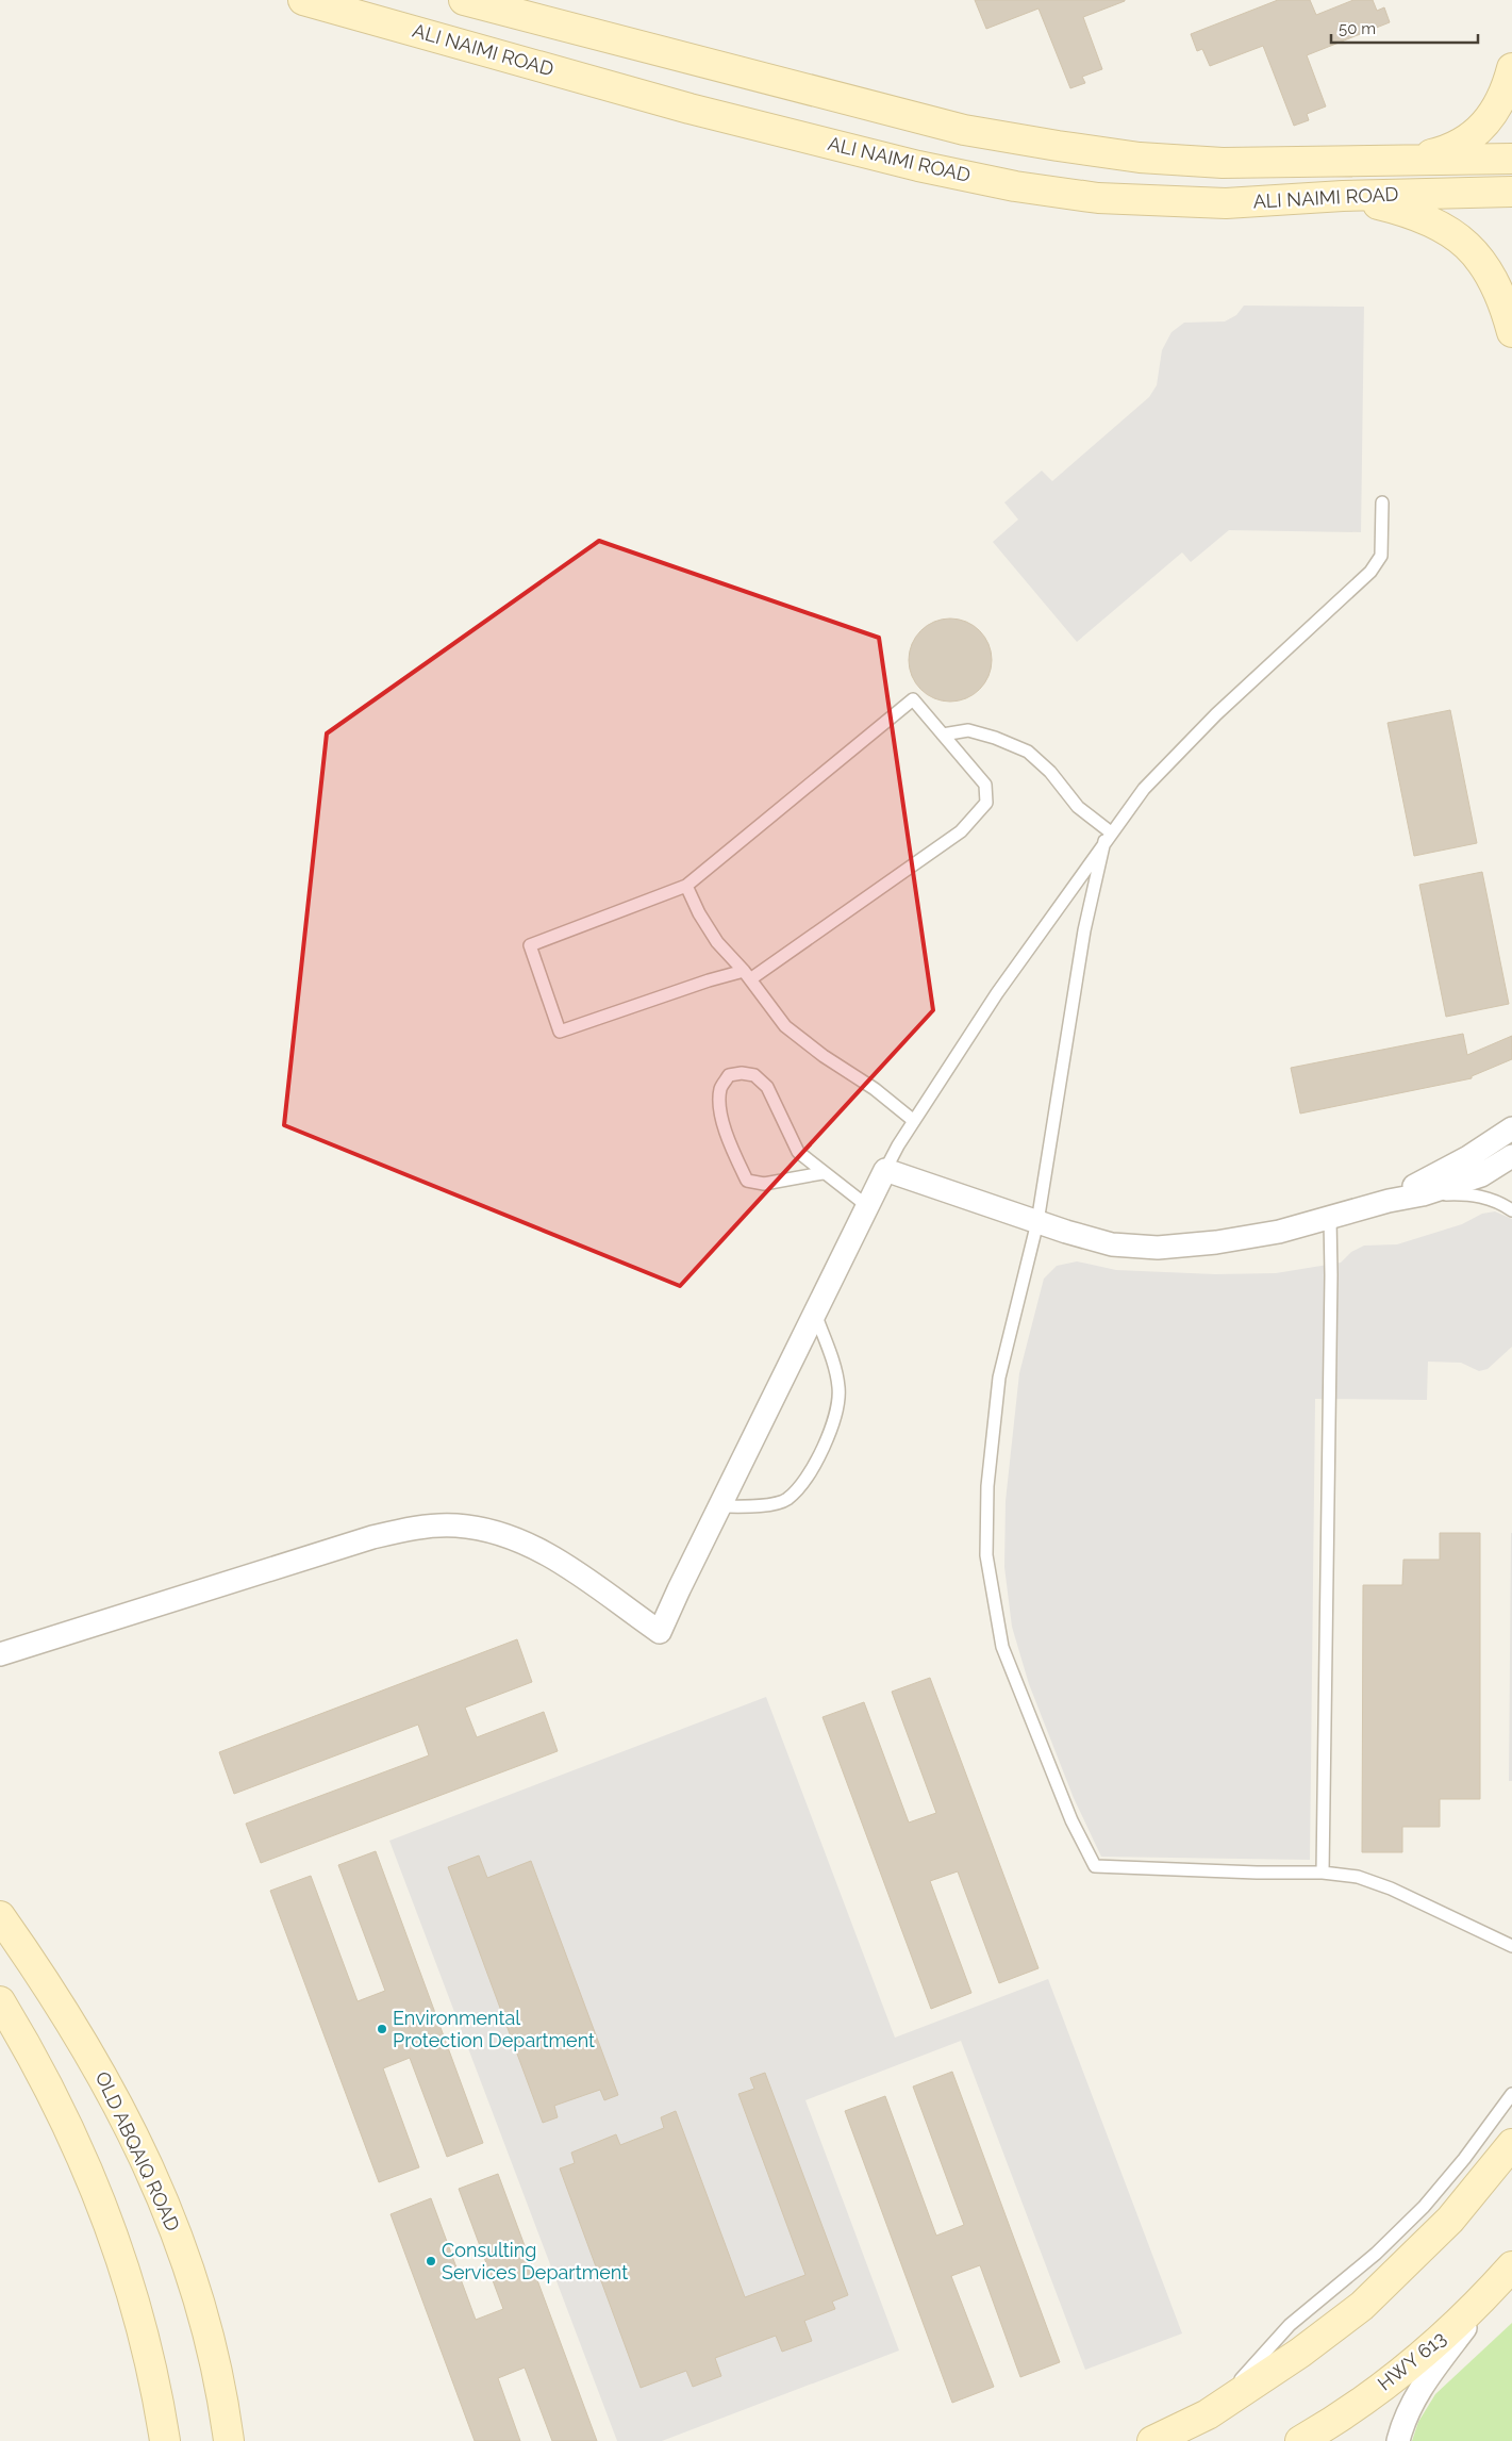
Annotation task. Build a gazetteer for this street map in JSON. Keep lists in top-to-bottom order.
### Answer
{
  "streets": {
    "main road": ["ALI NAIMI ROAD", "OLD ABQAIQ ROAD", "HWY 613"]
  },
  "places": ["Environmental Protection Department", "Consulting Services Department"],
  "scale_bar": "50 m"
}
